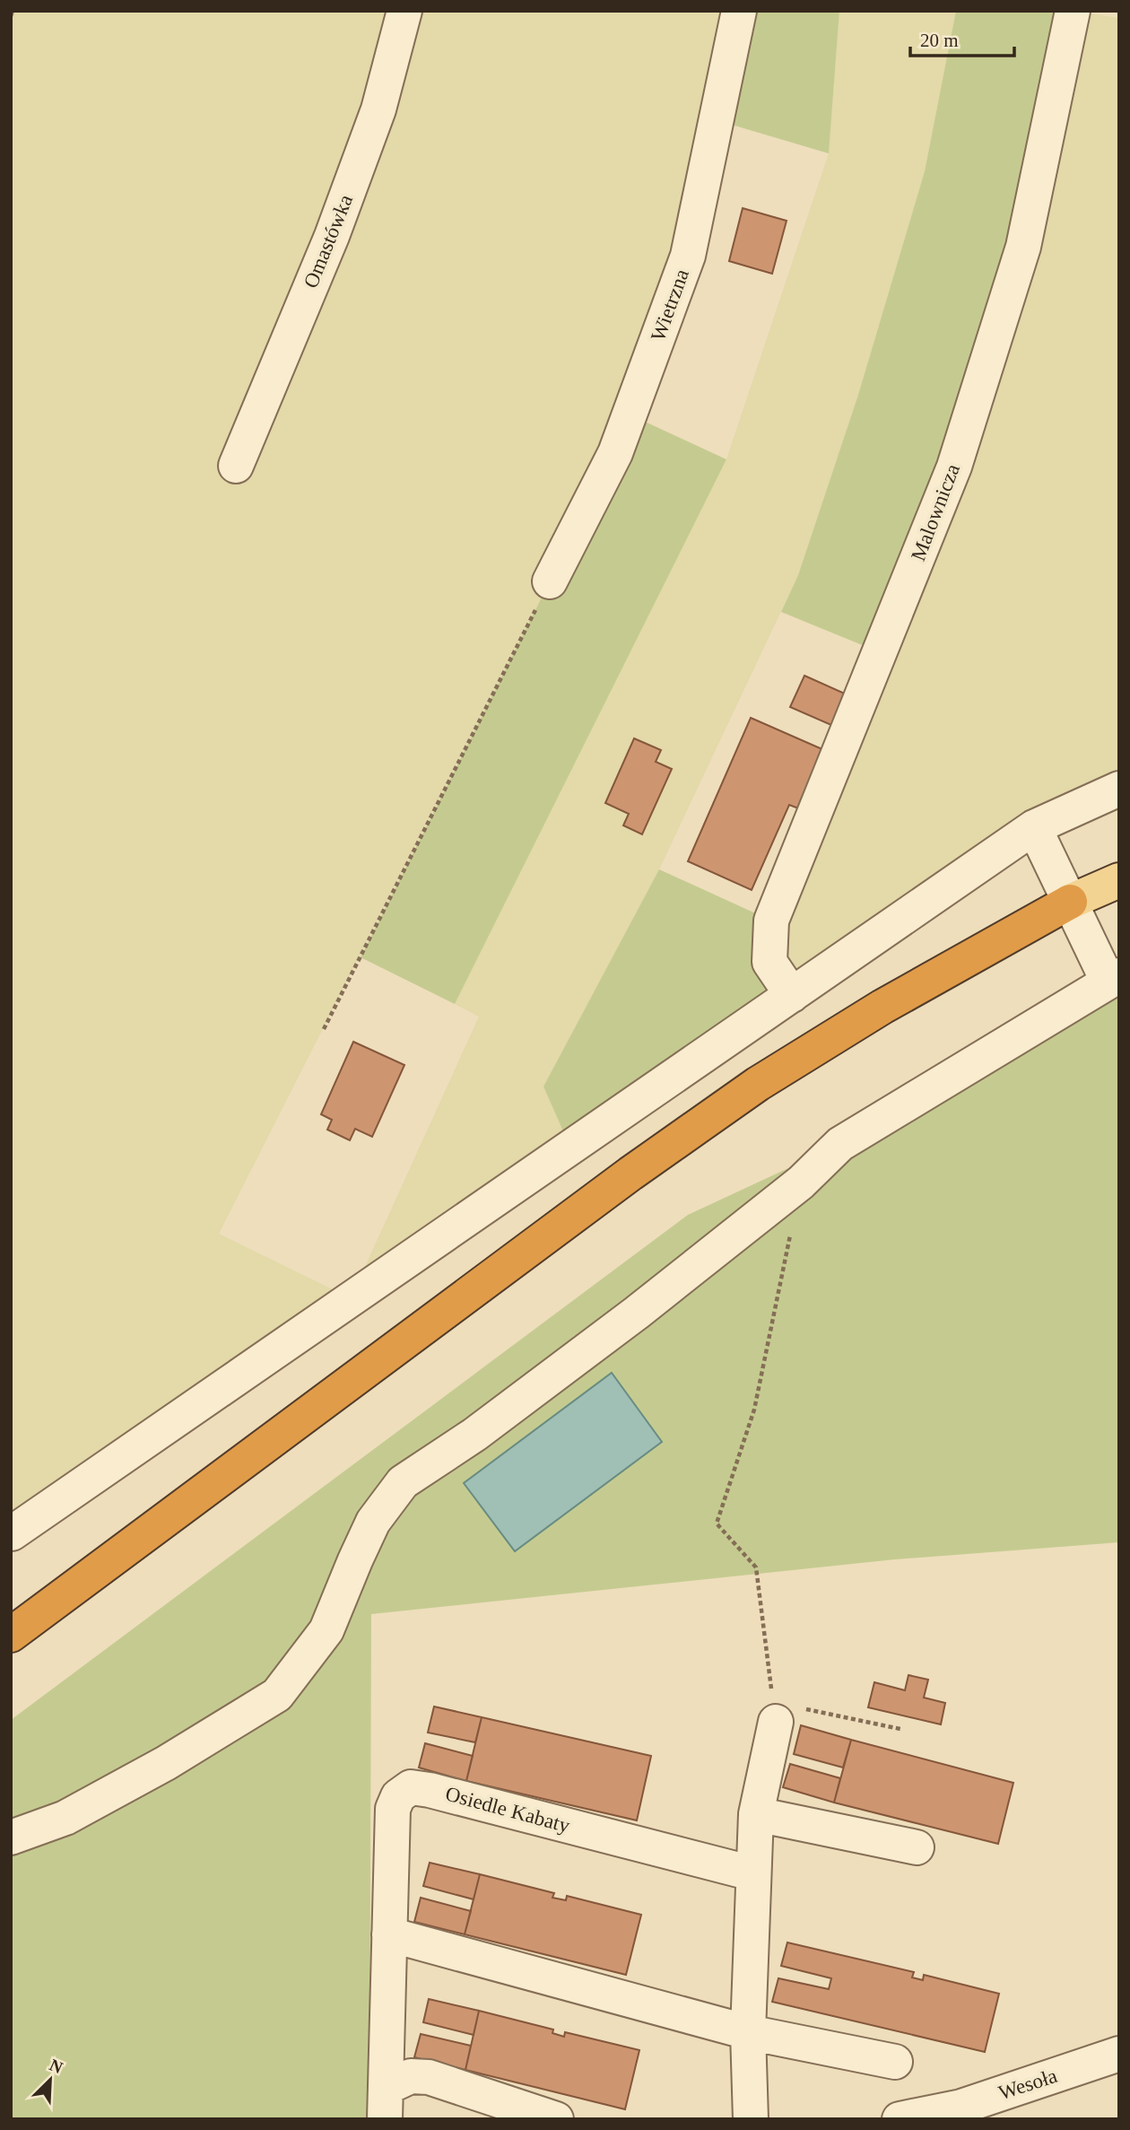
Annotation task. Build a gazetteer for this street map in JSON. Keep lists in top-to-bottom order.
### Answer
{
  "streets": {
    "street": [
      "Omastówka",
      "Wietrzna",
      "Malownicza",
      "Osiedle Kabaty",
      "Wesoła"
    ]
  },
  "scale_bar": "20 m",
  "north": "top right"
}
